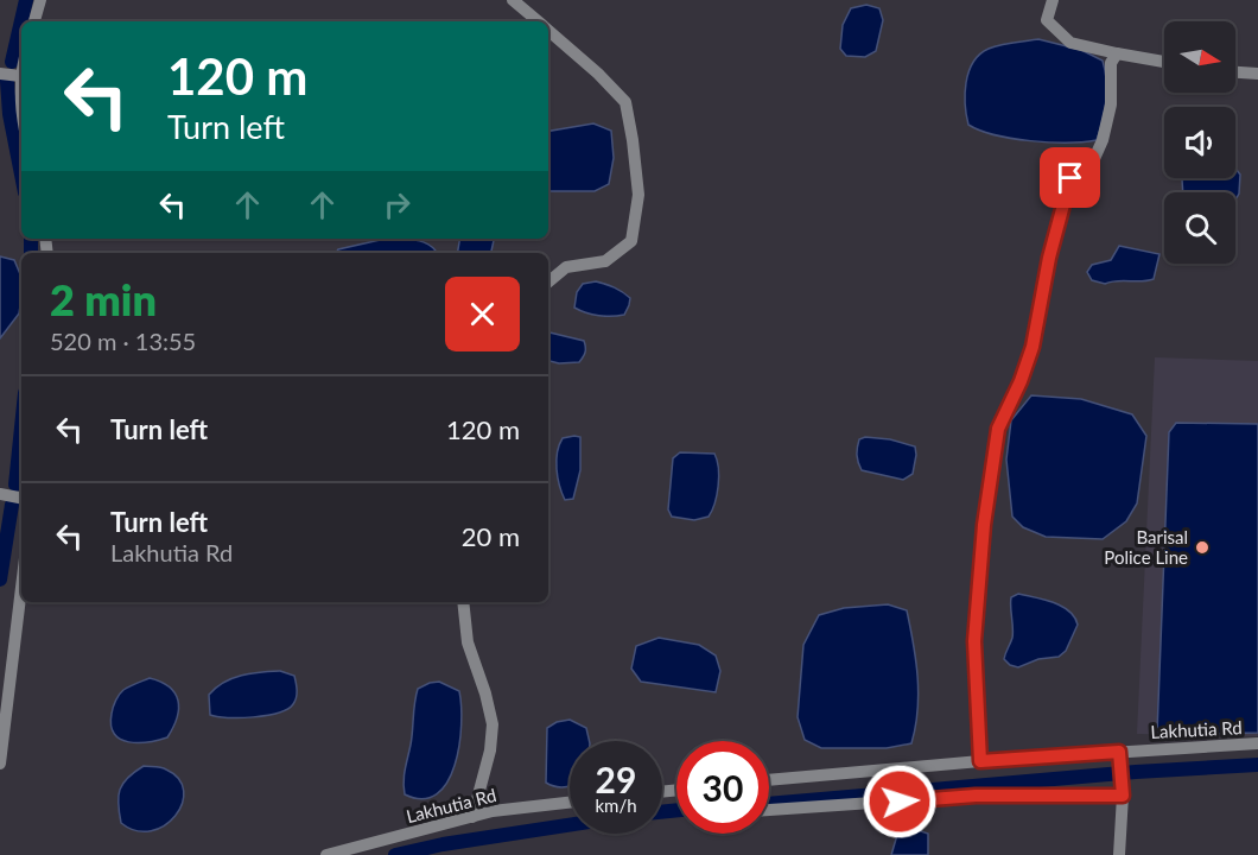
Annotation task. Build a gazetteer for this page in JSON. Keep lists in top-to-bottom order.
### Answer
{
  "streets": {
    "street": ["Lakhutia Rd"]
  },
  "places": ["Barisal Police Line"],
  "north": "right",
  "page": {
    "turn": ["120 m", "Turn left"],
    "heading": ["2 min", "520 m · 13:55"],
    "list": [
      {
        "name": "Turn left",
        "value": "120 m"
      },
      {
        "name": "Turn left",
        "note": "Lakhutia Rd",
        "value": "20 m"
      }
    ],
    "speed": "29 km/h",
    "limit": "30"
  }
}
